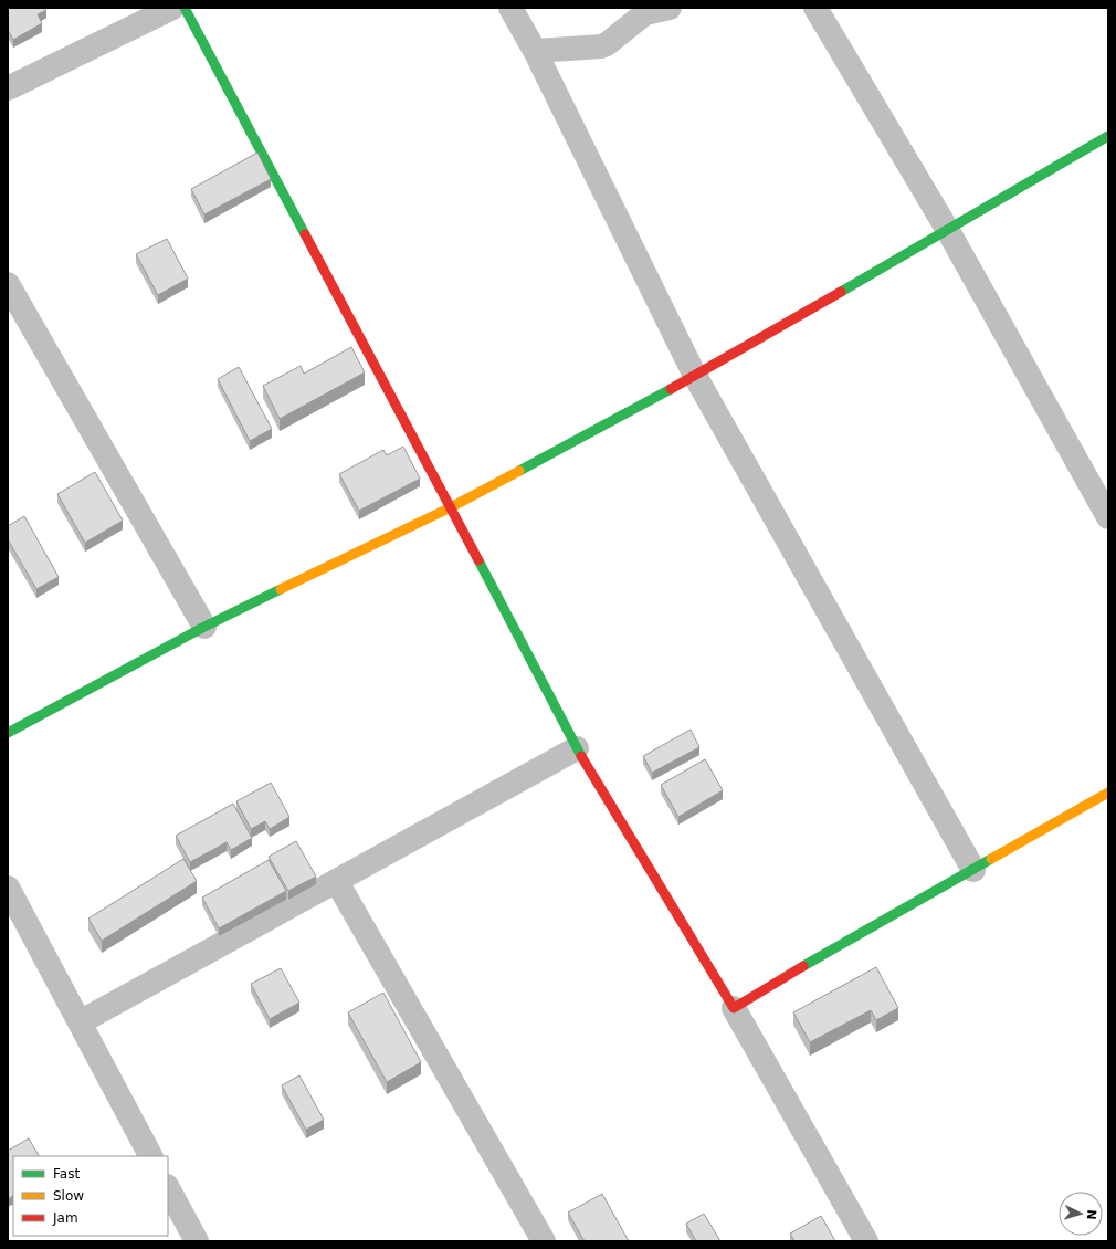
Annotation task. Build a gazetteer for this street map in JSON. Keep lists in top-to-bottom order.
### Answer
{
  "legend": ["Fast", "Slow", "Jam"],
  "north": "right"
}
